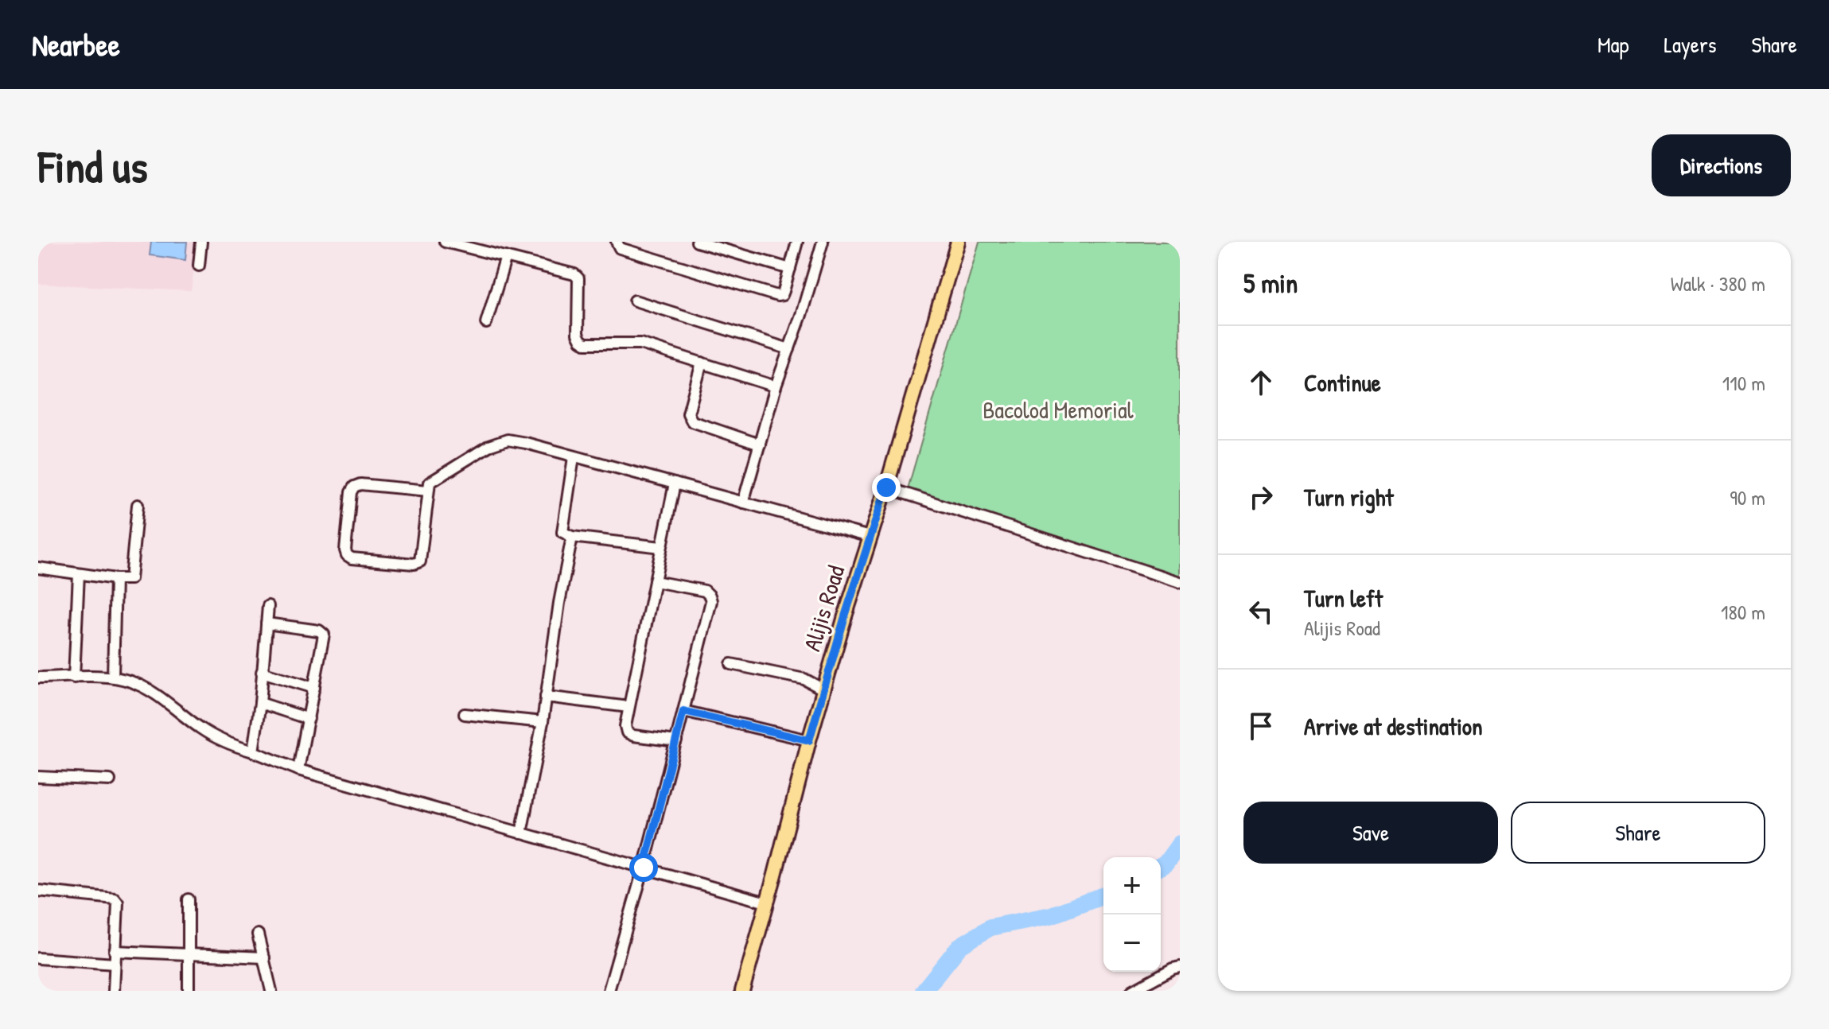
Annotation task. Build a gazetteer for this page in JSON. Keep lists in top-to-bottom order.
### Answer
{
  "streets": {
    "main road": ["Alijis Road"]
  },
  "parks": ["Bacolod Memorial"],
  "page": {
    "header": "Nearbee",
    "nav": ["Map", "Layers", "Share"],
    "buttons": [
      "Directions",
      ["Save", "Share"]
    ],
    "title": "Find us",
    "heading": ["5 min", "Walk · 380 m"],
    "list": [
      ["Continue", "110 m"],
      ["Turn right", "90 m"],
      ["Turn left", "Alijis Road", "180 m"],
      "Arrive at destination"
    ],
    "map_buttons": ["+", "−"]
  }
}
